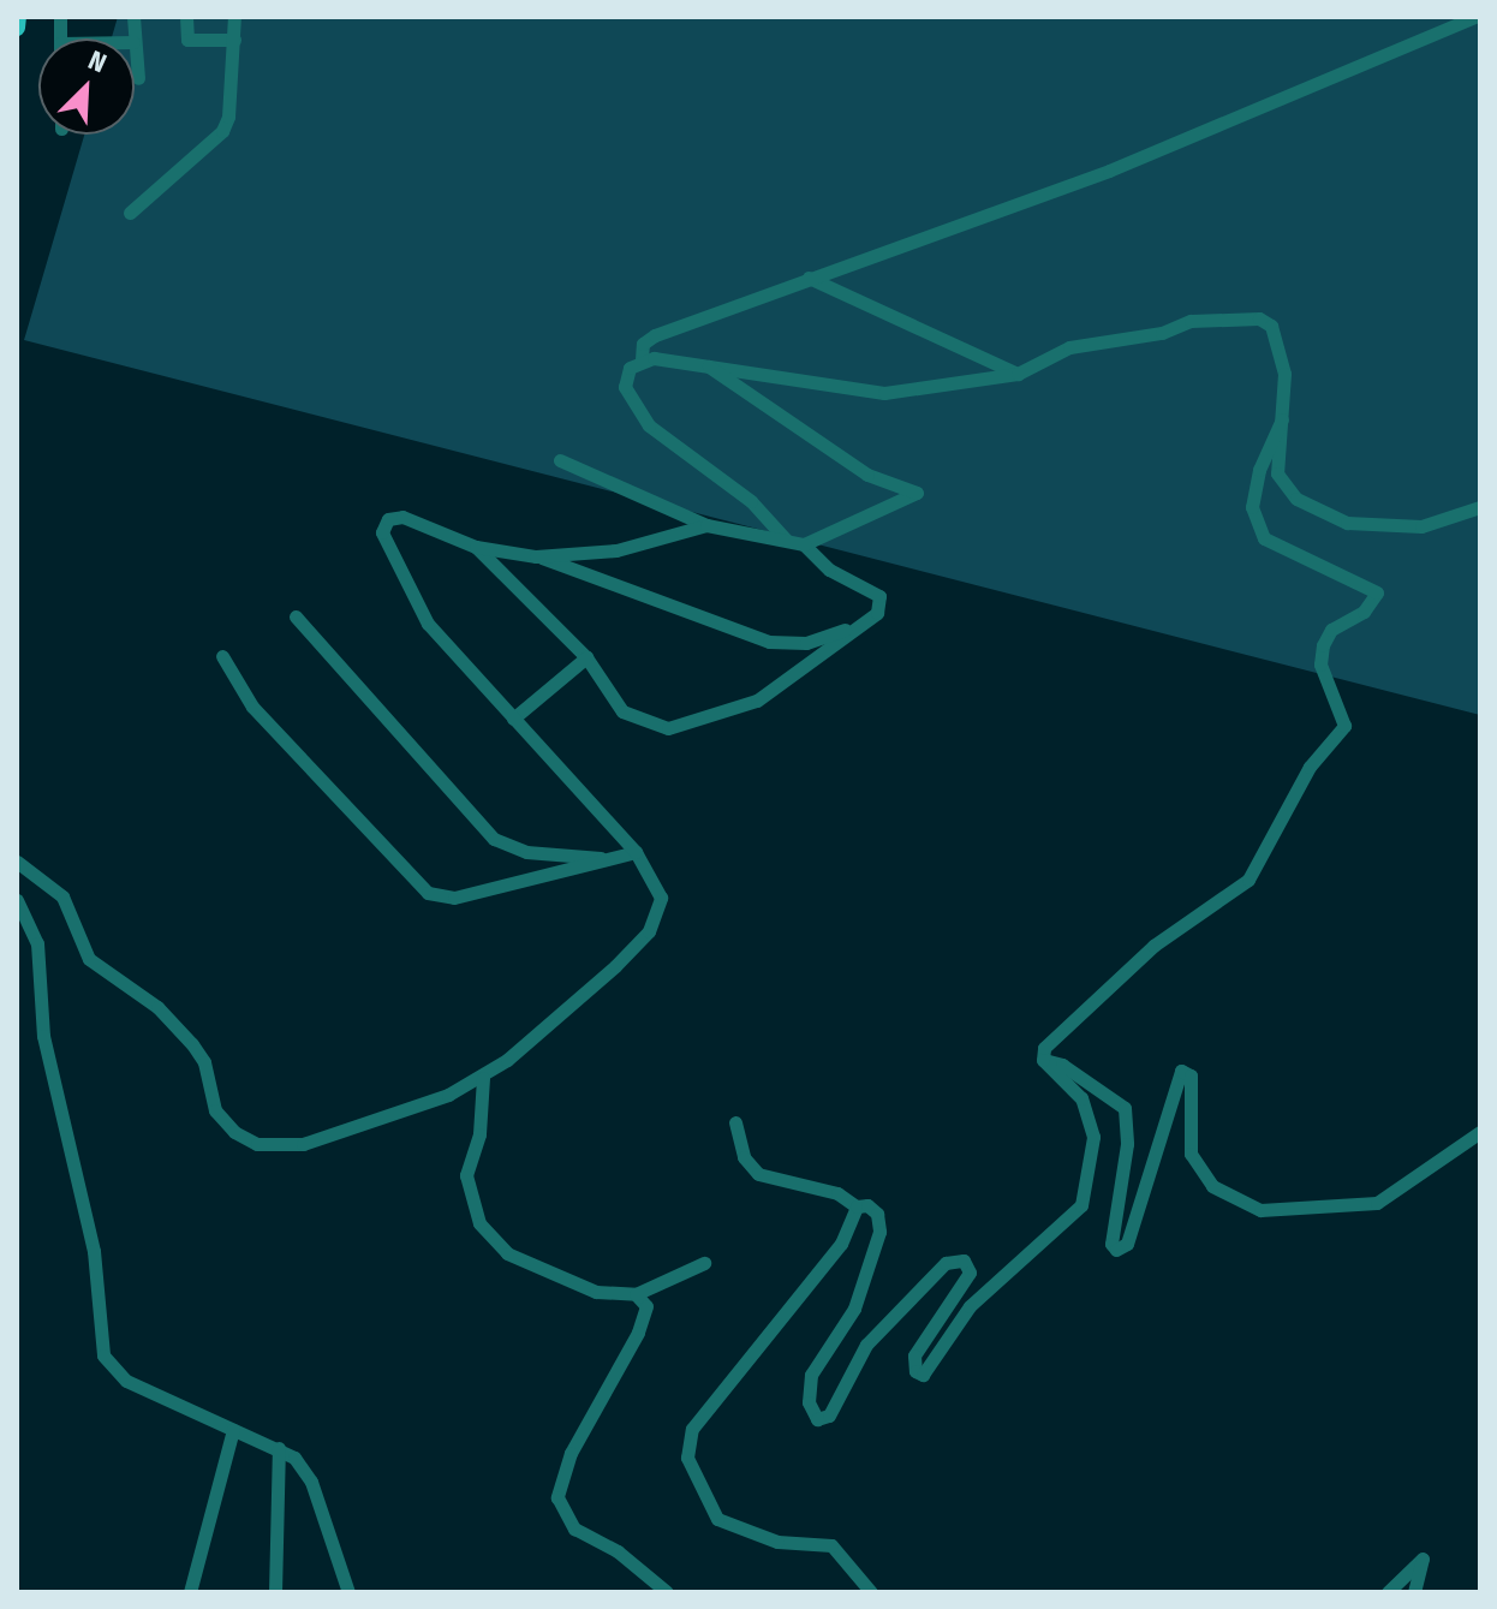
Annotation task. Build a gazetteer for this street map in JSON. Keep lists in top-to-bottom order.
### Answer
{
  "north": "top right"
}
